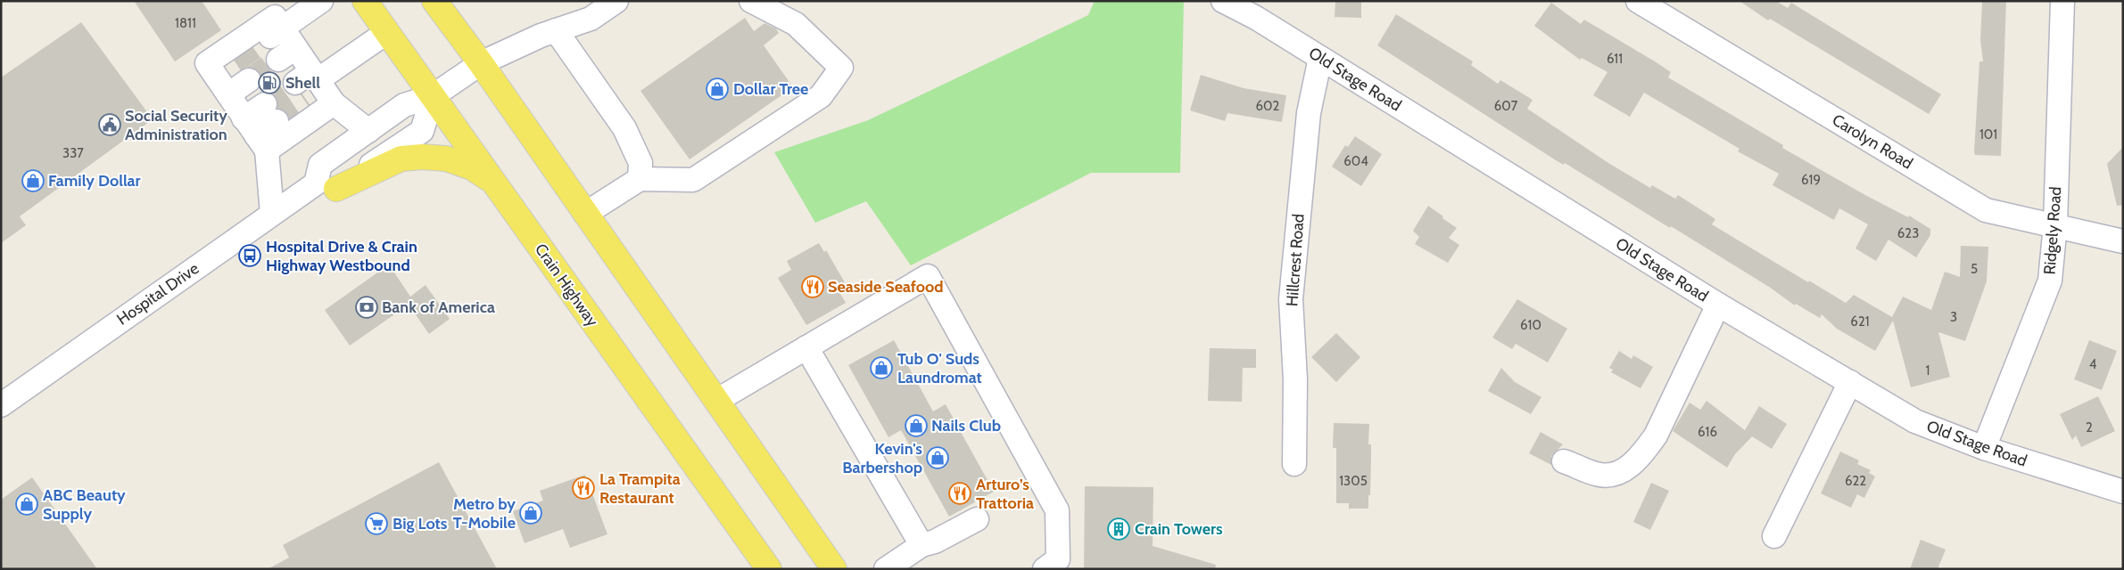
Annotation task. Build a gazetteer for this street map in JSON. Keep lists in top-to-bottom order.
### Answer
{
  "streets": {
    "main road": ["Crain Highway"],
    "street": [
      "Old Stage Road",
      "Carolyn Road",
      "Ridgely Road",
      "Hillcrest Road",
      "Hospital Drive"
    ]
  },
  "crossings": [
    ["Old Stage Road", "Ridgely Road"],
    ["Old Stage Road", "Hillcrest Road"],
    ["Carolyn Road", "Ridgely Road"],
    ["Crain Highway", "Hospital Drive"]
  ],
  "places": {
    "fuel station": ["Shell"],
    "shop": [
      "Dollar Tree",
      "Family Dollar",
      "Tub O' Suds Laundromat",
      "Nails Club",
      "Kevin's Barbershop",
      "ABC Beauty Supply",
      "Metro by T-Mobile"
    ],
    "public building": ["Social Security Administration"],
    "bus stop": ["Hospital Drive & Crain Highway Westbound"],
    "restaurant": ["Seaside Seafood", "La Trampita Restaurant", "Arturo’s Trattoria"],
    "bank": ["Bank of America"],
    "supermarket": ["Big Lots"],
    "building": ["Crain Towers"]
  },
  "house_numbers": [
    "1811",
    "611",
    "602",
    "607",
    "101",
    "337",
    "604",
    "619",
    "623",
    "5",
    "3",
    "621",
    "610",
    "4",
    "1",
    "2",
    "616",
    "1305",
    "622"
  ]
}
